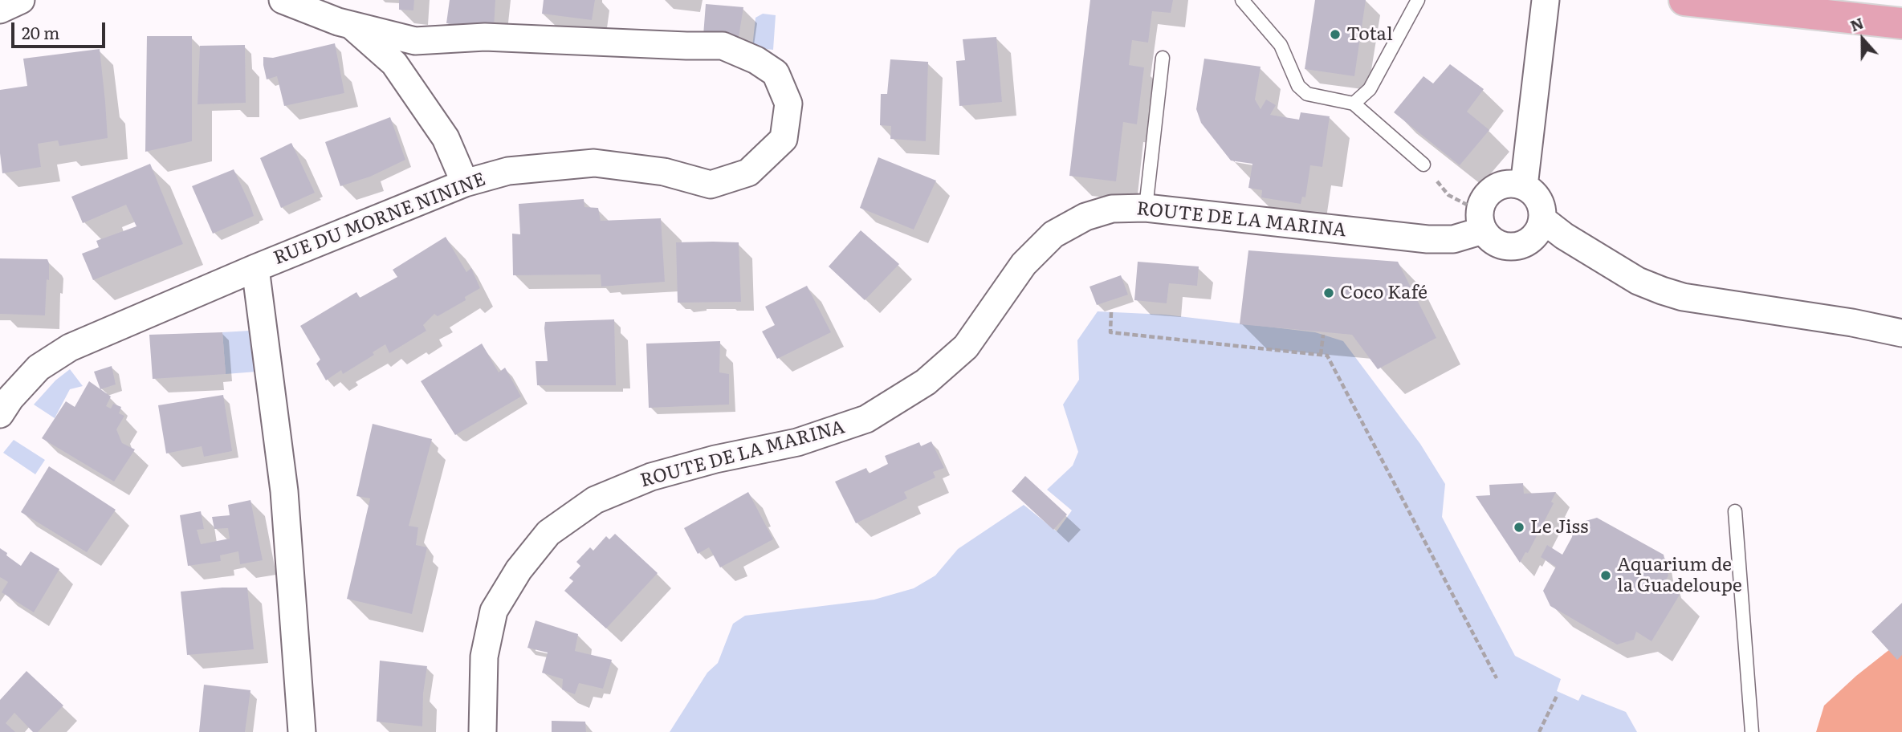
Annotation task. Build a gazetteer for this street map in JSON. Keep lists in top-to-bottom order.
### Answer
{
  "streets": {
    "street": ["RUE DU MORNE NININE", "ROUTE DE LA MARINA"]
  },
  "places": [
    "Total",
    "Coco Kafé",
    "Le Jiss",
    "Aquarium de la Guadeloupe"
  ],
  "scale_bar": "20 m",
  "north": "top"
}
